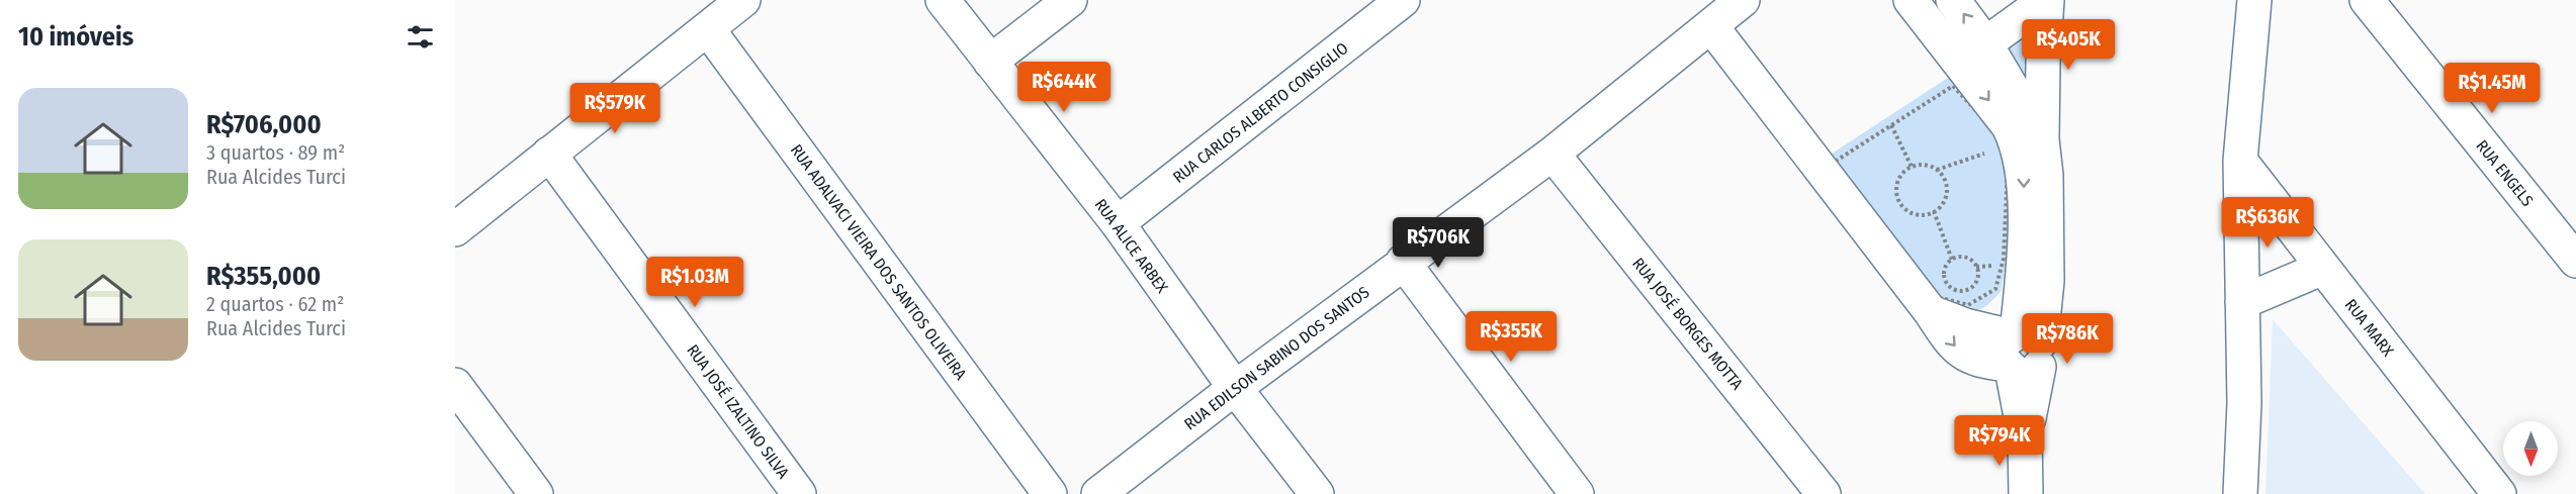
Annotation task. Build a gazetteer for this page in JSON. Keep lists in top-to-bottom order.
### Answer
{
  "streets": {
    "street": [
      "RUA CARLOS ALBERTO CONSIGLIO",
      "RUA ENGELS",
      "RUA ALICE ARBEX",
      "RUA ADALVACI VIEIRA DOS SANTOS OLIVEIRA",
      "RUA JOSÉ BORGES MOTTA",
      "RUA MARX",
      "RUA EDILSON SABINO DOS SANTOS",
      "RUA JOSÉ IZALTINO SILVA"
    ]
  },
  "crossings": [
    ["RUA CARLOS ALBERTO CONSIGLIO", "RUA ALICE ARBEX"],
    ["RUA ALICE ARBEX", "RUA EDILSON SABINO DOS SANTOS"],
    ["RUA JOSÉ BORGES MOTTA", "RUA EDILSON SABINO DOS SANTOS"]
  ],
  "north": "bottom",
  "page": {
    "heading": "10 imóveis",
    "price": [
      "R$405K",
      "R$644K",
      "R$1.45M",
      "R$579K",
      "R$636K",
      "R$706K",
      "R$1.03M",
      "R$355K",
      "R$786K",
      "R$794K"
    ],
    "list": [
      {
        "name": "R$706,000",
        "note": "3 quartos · 89 m² · Rua Alcides Turci"
      },
      {
        "name": "R$355,000",
        "note": "2 quartos · 62 m² · Rua Alcides Turci"
      }
    ]
  }
}
